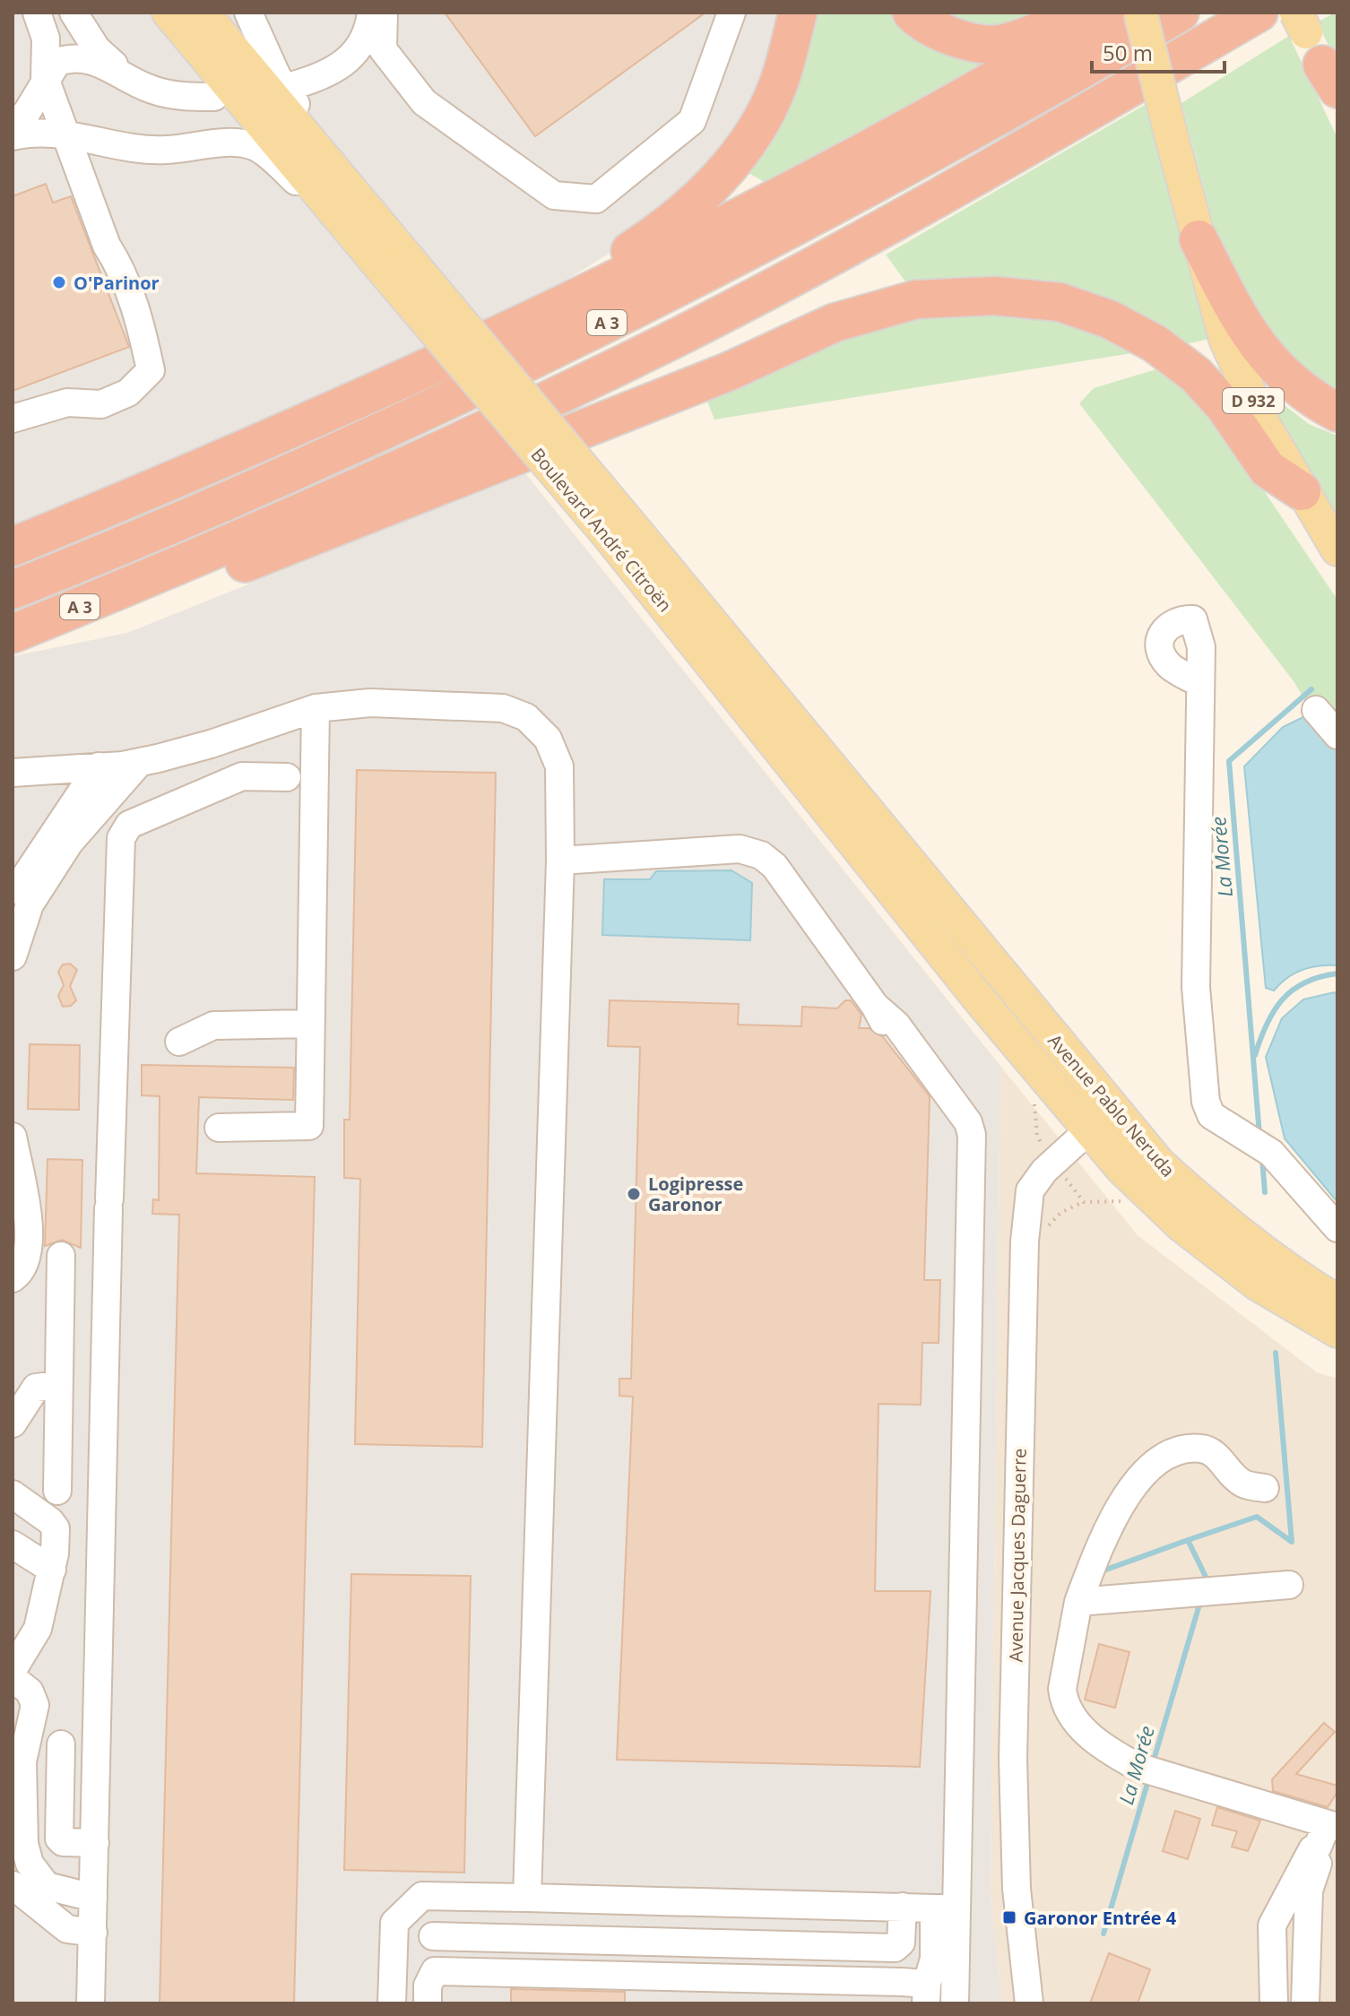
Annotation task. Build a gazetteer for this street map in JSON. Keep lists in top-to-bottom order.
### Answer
{
  "streets": {
    "highway": ["A 3"],
    "main road": ["D 932", "Boulevard André Citroën", "Avenue Pablo Neruda"],
    "street": ["Avenue Jacques Daguerre"]
  },
  "crossings": [
    ["Boulevard André Citroën", "Avenue Pablo Neruda"],
    ["Avenue Pablo Neruda", "Avenue Jacques Daguerre"]
  ],
  "water": ["La Morée"],
  "places": {
    "other": ["O'Parinor", "Logipresse Garonor"],
    "transit": ["Garonor Entrée 4"]
  },
  "scale_bar": "50 m"
}
